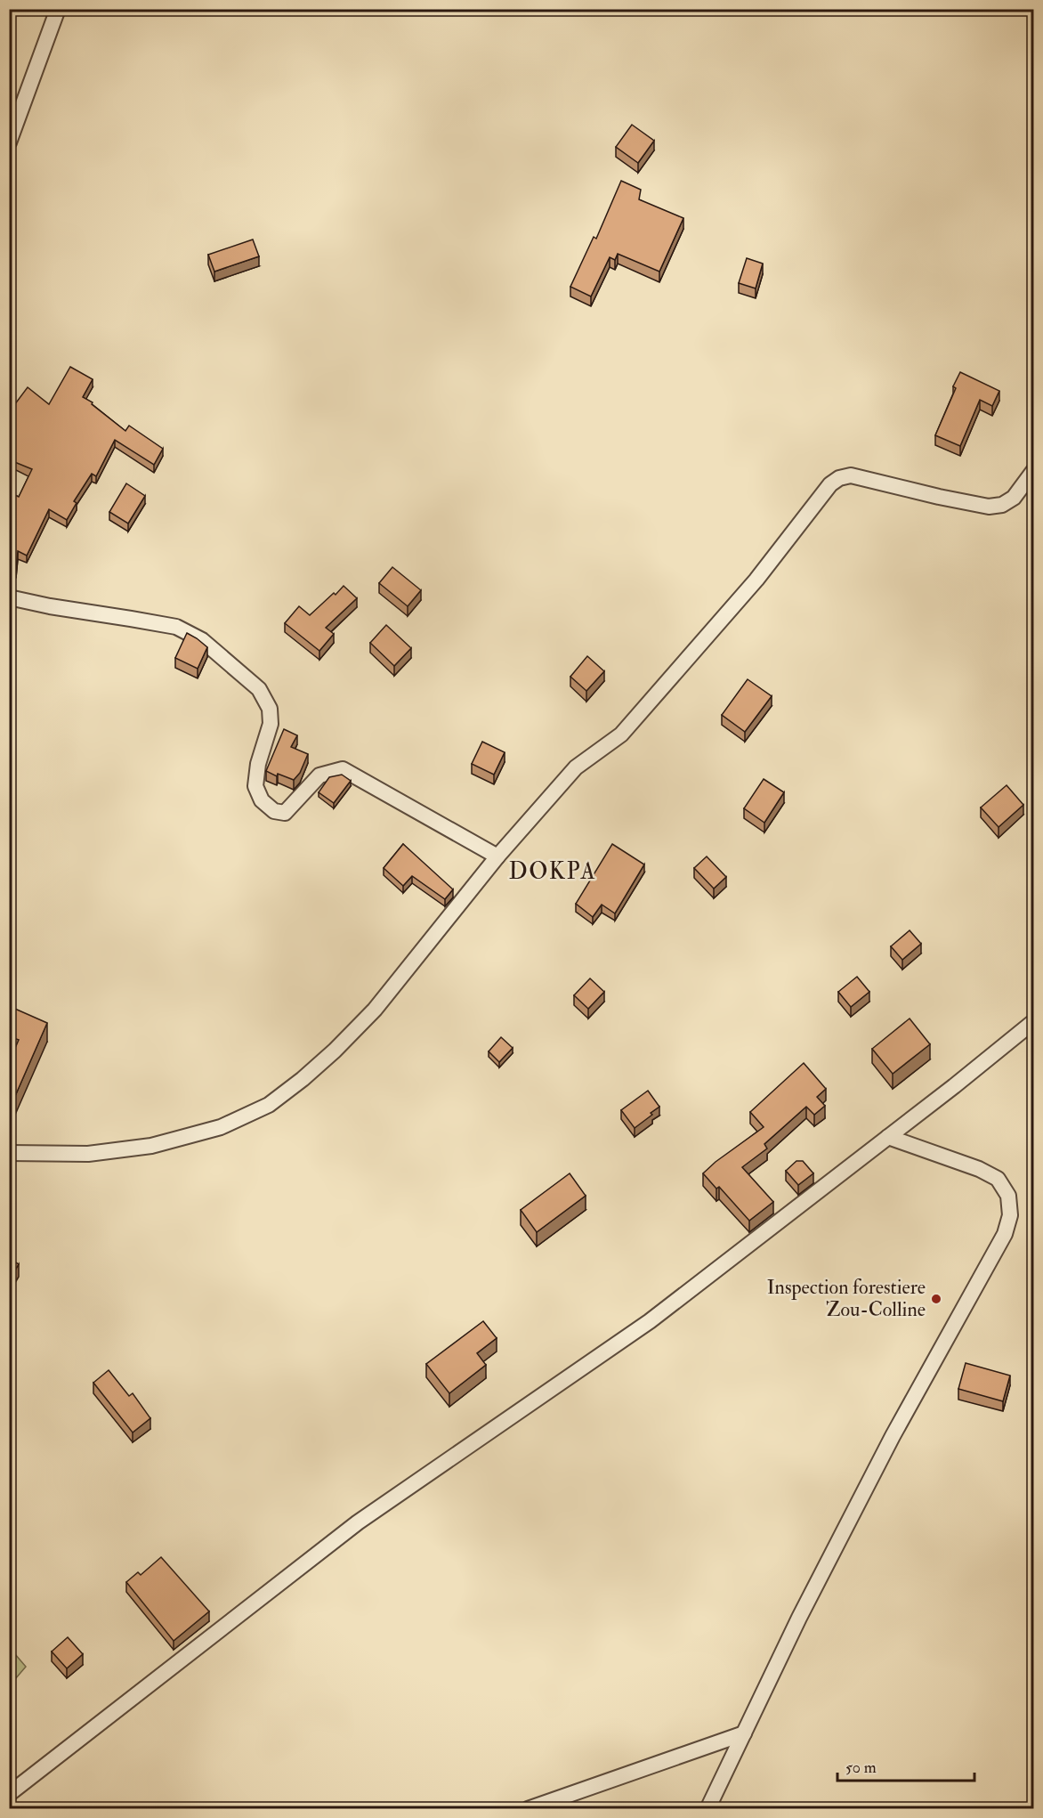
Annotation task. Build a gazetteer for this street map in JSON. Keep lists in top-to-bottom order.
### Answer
{
  "districts": ["DOKPA"],
  "places": ["Inspection forestiere Zou-Colline"],
  "scale_bar": "50 m"
}
